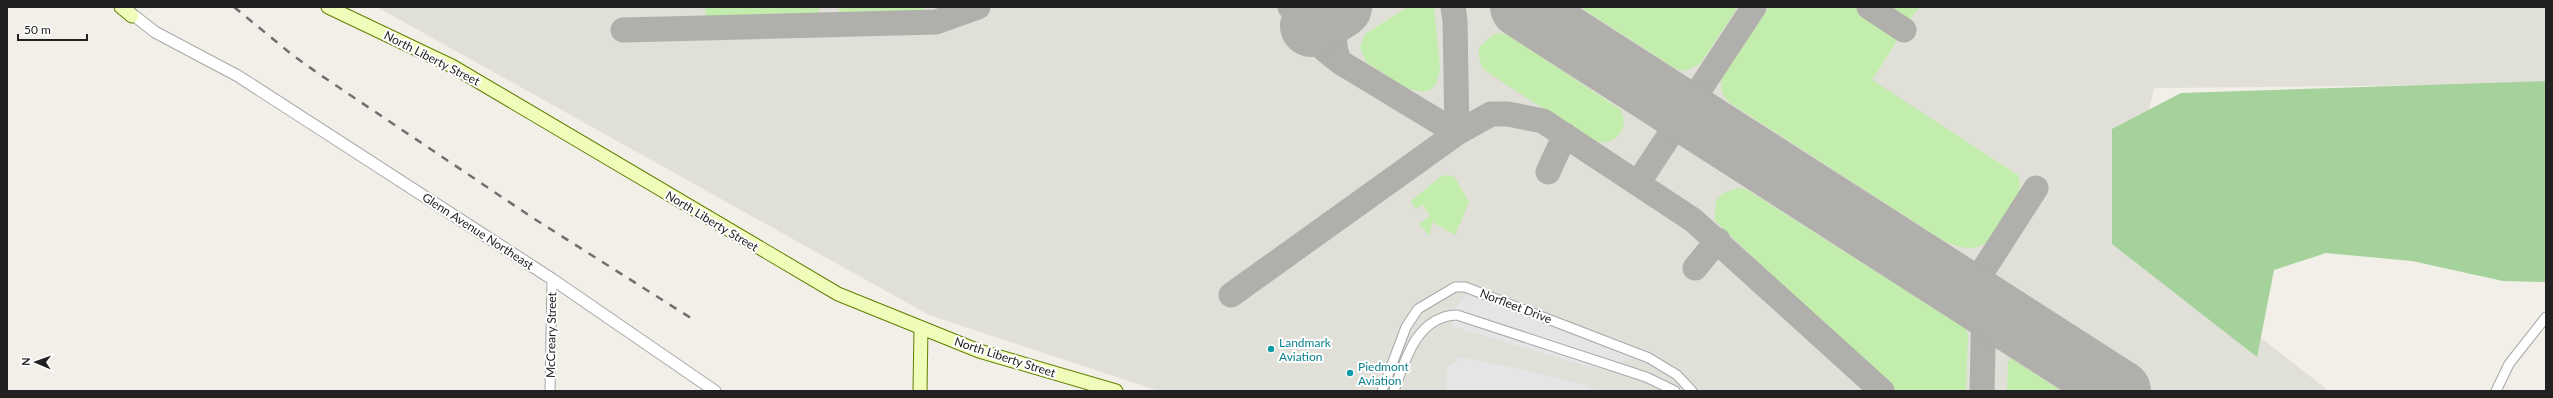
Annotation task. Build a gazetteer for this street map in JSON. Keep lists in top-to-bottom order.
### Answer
{
  "streets": {
    "main road": ["North Liberty Street"],
    "street": ["Glenn Avenue Northeast", "Norfleet Drive", "McCreary Street"]
  },
  "crossings": [
    ["Glenn Avenue Northeast", "McCreary Street"]
  ],
  "places": ["Landmark Aviation", "Piedmont Aviation"],
  "scale_bar": "50 m",
  "north": "left"
}
